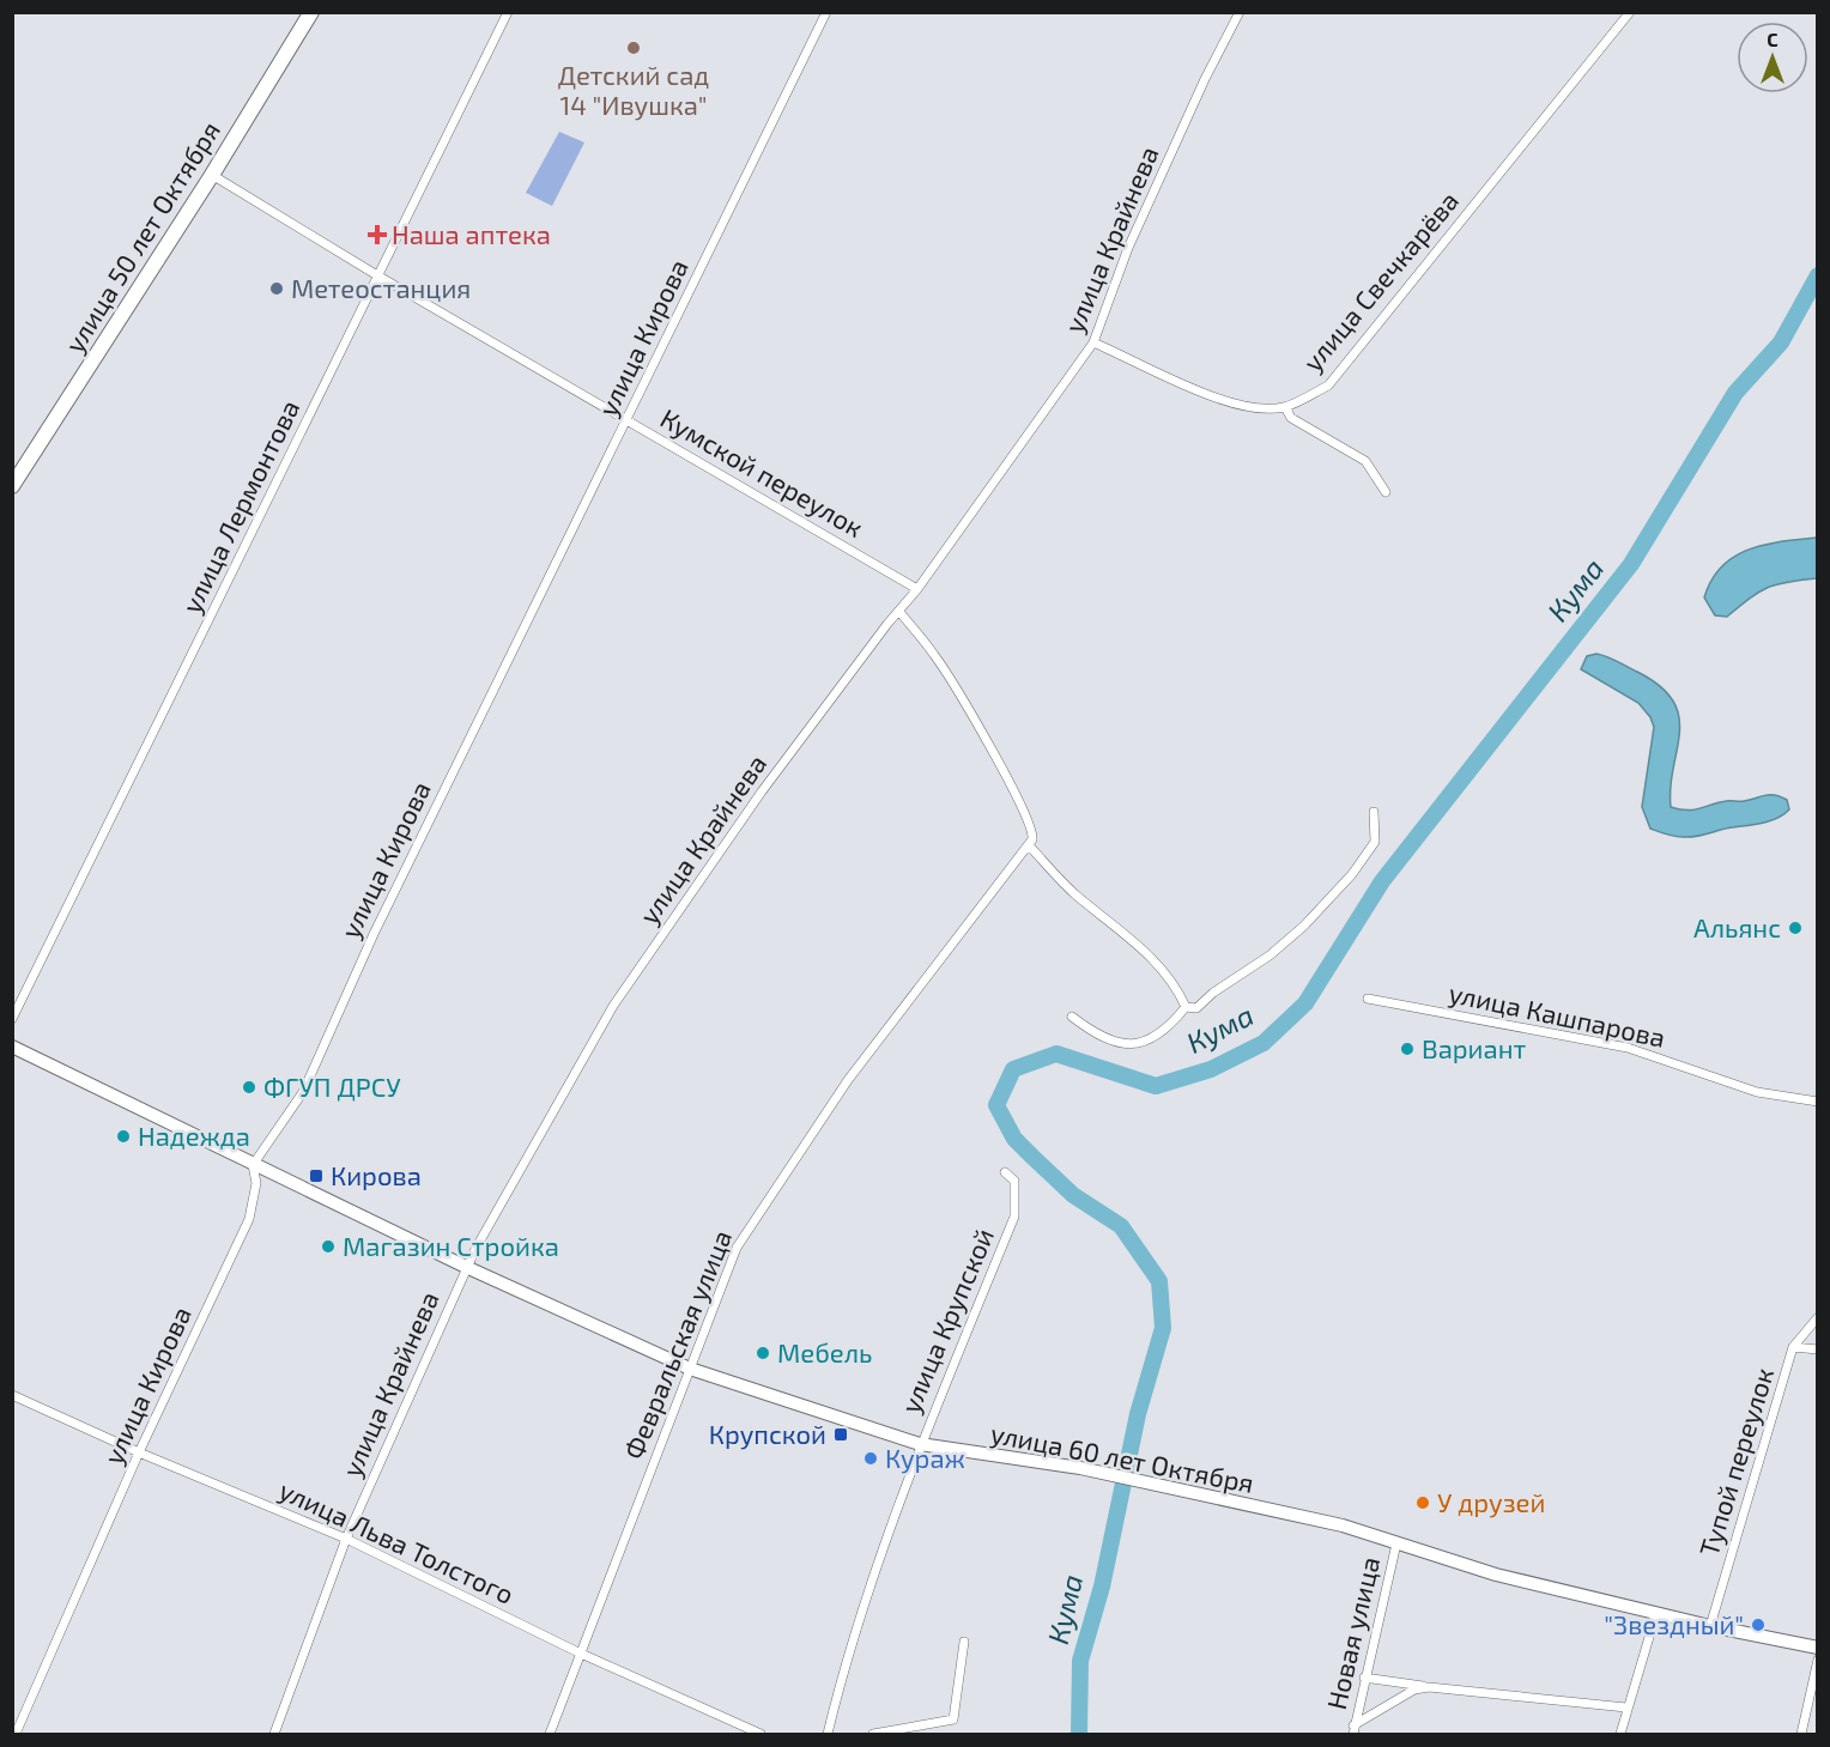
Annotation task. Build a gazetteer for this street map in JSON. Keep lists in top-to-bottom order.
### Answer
{
  "streets": {
    "highway": ["улица 50 лет Октября"],
    "main road": ["улица 60 лет Октября"],
    "street": [
      "улица Крайнева",
      "улица Свечкарёва",
      "улица Кирова",
      "Кумской переулок",
      "улица Лермонтова",
      "улица Кашпарова",
      "улица Крупской",
      "Февральская улица",
      "Тупой переулок",
      "улица Льва Толстого",
      "Новая улица"
    ]
  },
  "crossings": [
    ["улица 50 лет Октября", "Кумской переулок"],
    ["улица Крайнева", "улица Свечкарёва"],
    ["улица Крайнева", "Кумской переулок"],
    ["улица Крайнева", "Февральская улица"],
    ["улица Крайнева", "улица 60 лет Октября"],
    ["улица Крайнева", "улица Льва Толстого"],
    ["улица Кирова", "Кумской переулок"],
    ["улица Кирова", "улица 60 лет Октября"],
    ["улица Кирова", "улица Льва Толстого"],
    ["Кумской переулок", "улица Лермонтова"],
    ["улица Крупской", "улица 60 лет Октября"],
    ["Февральская улица", "улица 60 лет Октября"],
    ["Февральская улица", "улица Льва Толстого"],
    ["улица 60 лет Октября", "Тупой переулок"],
    ["улица 60 лет Октября", "Новая улица"]
  ],
  "water": ["Кума"],
  "places": {
    "other": [
      "Детский сад 14 \"Ивушка\"",
      "Метеостанция",
      "Альянс",
      "Вариант",
      "ФГУП ДРСУ",
      "Надежда",
      "Магазин Стройка",
      "Мебель",
      "Кураж",
      "У друзей",
      "\"Звездный\""
    ],
    "health": ["Наша аптека"],
    "transit": ["Кирова", "Крупской"]
  },
  "north": "top"
}
